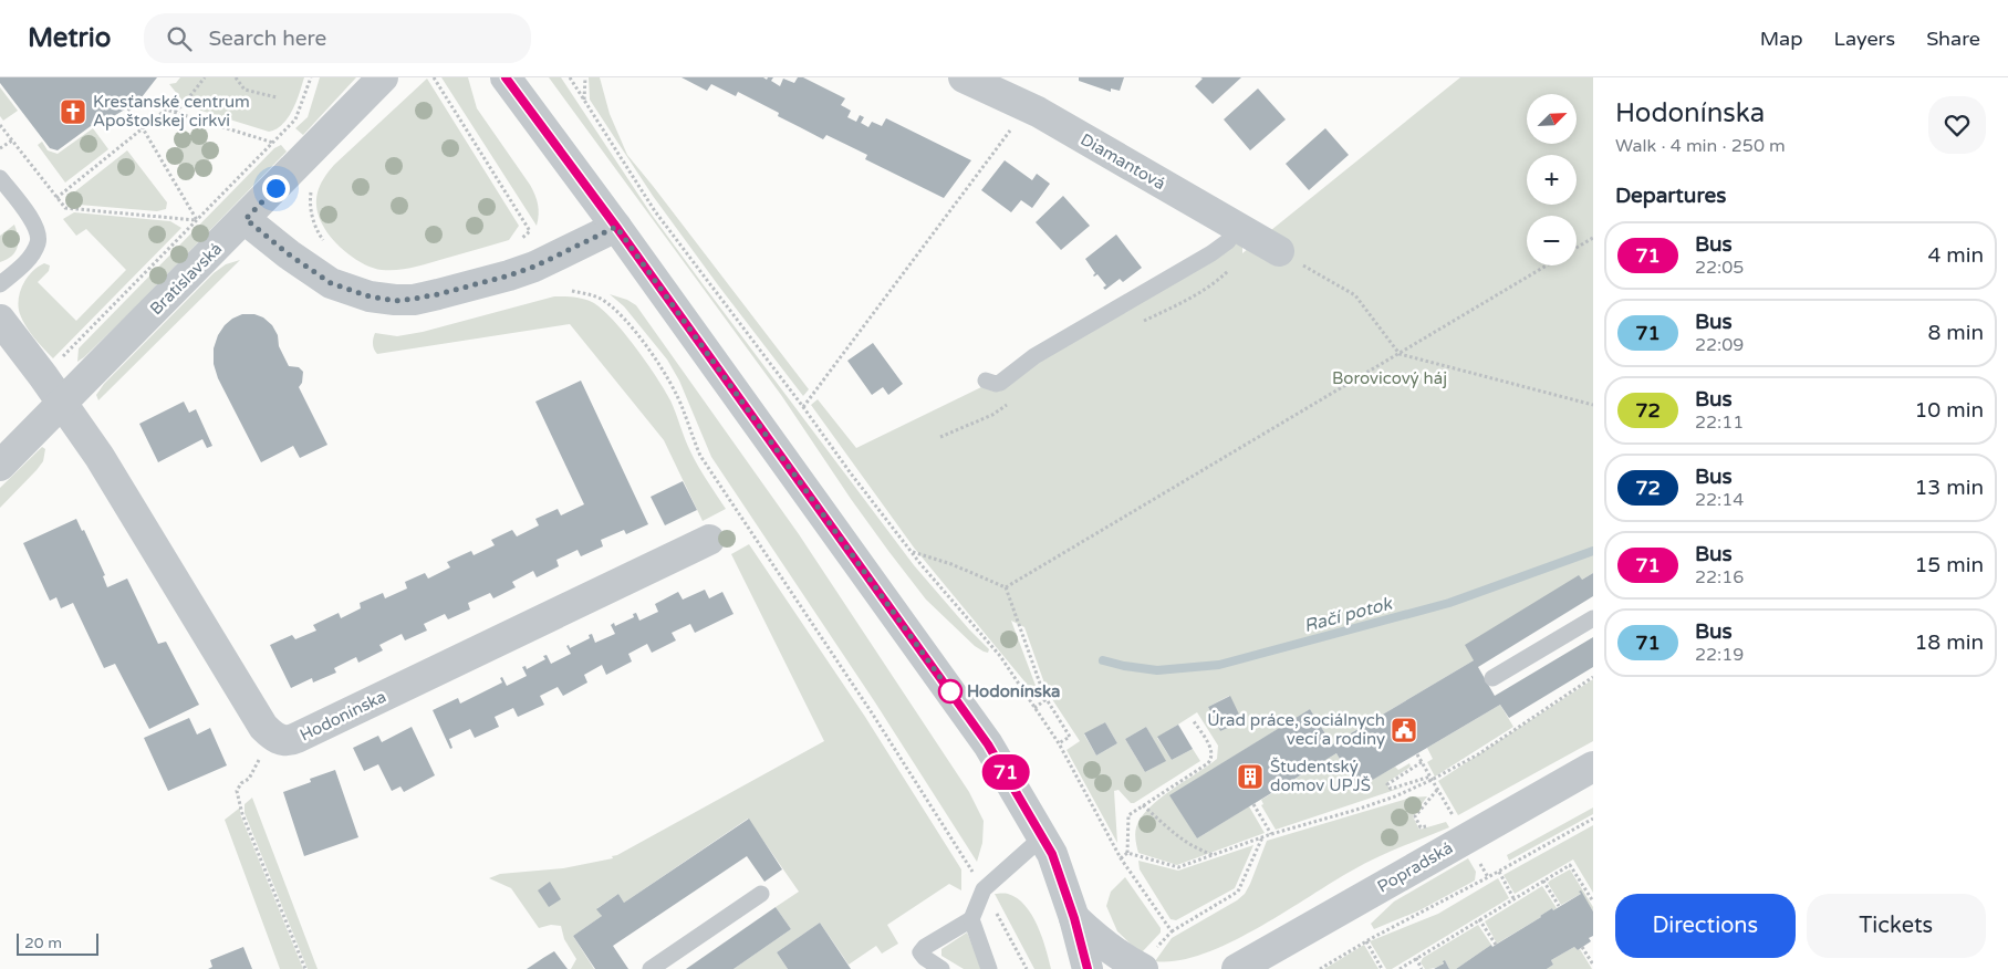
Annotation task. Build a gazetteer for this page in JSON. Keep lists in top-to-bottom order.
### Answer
{
  "streets": {
    "street": [
      "Diamantová",
      "Bratislavská",
      "Hodonínska",
      "Popradská"
    ]
  },
  "crossings": [
    ["Bratislavská", "Hodonínska"]
  ],
  "water": ["Račí potok"],
  "parks": ["Borovicový háj"],
  "places": {
    "church": ["Kresťanské centrum Apoštolskej cirkvi"],
    "other": ["Hodonínska"],
    "public building": ["Úrad práce, sociálnych vecí a rodiny"],
    "building": ["Študentský domov UPJŠ"]
  },
  "lines": ["bus line 71"],
  "scale_bar": "20 m",
  "north": "top right",
  "page": {
    "header": "Metrio",
    "search": "Search here",
    "nav": ["Map", "Layers", "Share"],
    "on_map": "71",
    "heading": [
      ["Hodonínska", "Walk · 4 min · 250 m"],
      "Departures"
    ],
    "map_buttons": ["+", "−"],
    "list": [
      {
        "mark": "71",
        "name": "Bus",
        "note": "22:05",
        "value": "4 min"
      },
      {
        "mark": "71",
        "name": "Bus",
        "note": "22:09",
        "value": "8 min"
      },
      {
        "mark": "72",
        "name": "Bus",
        "note": "22:11",
        "value": "10 min"
      },
      {
        "mark": "72",
        "name": "Bus",
        "note": "22:14",
        "value": "13 min"
      },
      {
        "mark": "71",
        "name": "Bus",
        "note": "22:16",
        "value": "15 min"
      },
      {
        "mark": "71",
        "name": "Bus",
        "note": "22:19",
        "value": "18 min"
      }
    ],
    "buttons": ["Directions", "Tickets"],
    "scale": "20 m"
  }
}
